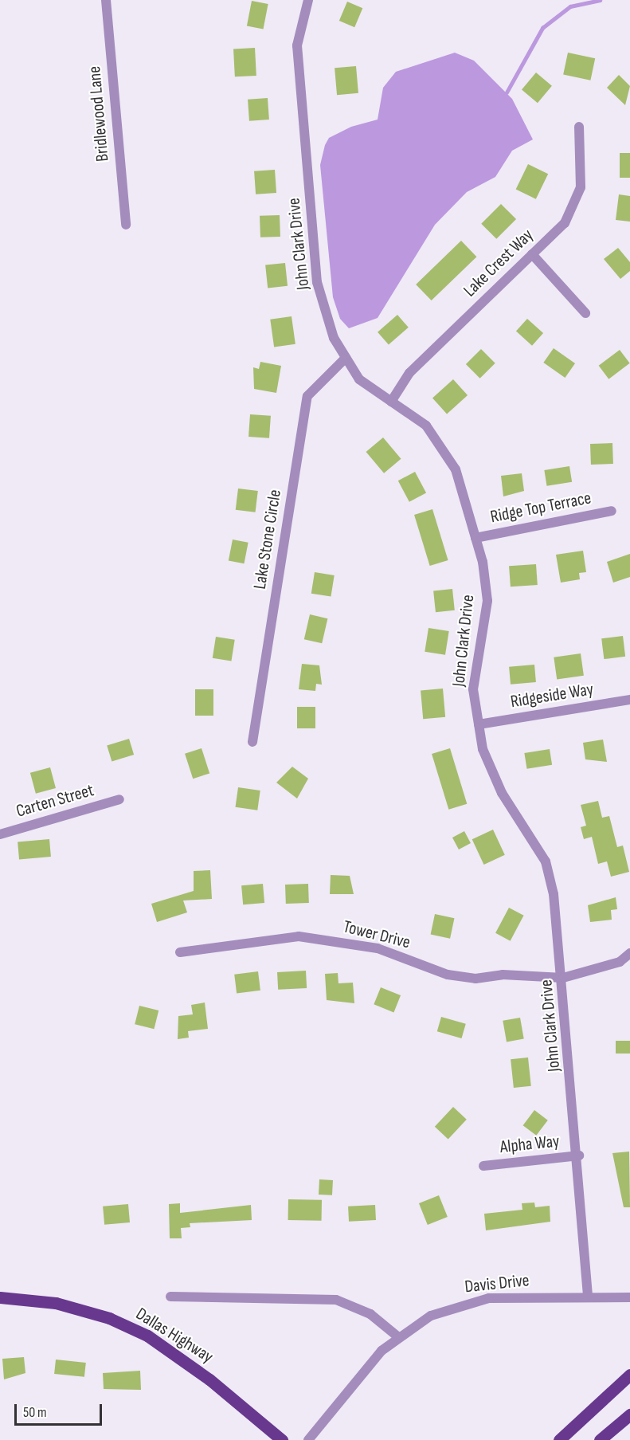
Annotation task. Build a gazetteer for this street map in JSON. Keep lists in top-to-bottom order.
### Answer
{
  "streets": {
    "main road": ["Dallas Highway"],
    "street": [
      "Bridlewood Lane",
      "John Clark Drive",
      "Lake Crest Way",
      "Ridge Top Terrace",
      "Lake Stone Circle",
      "Ridgeside Way",
      "Carten Street",
      "Tower Drive",
      "Alpha Way",
      "Davis Drive"
    ]
  },
  "crossings": [
    ["John Clark Drive", "Lake Crest Way"],
    ["John Clark Drive", "Ridge Top Terrace"],
    ["John Clark Drive", "Lake Stone Circle"],
    ["John Clark Drive", "Ridgeside Way"],
    ["John Clark Drive", "Tower Drive"],
    ["John Clark Drive", "Alpha Way"],
    ["John Clark Drive", "Davis Drive"]
  ],
  "scale_bar": "50 m"
}
